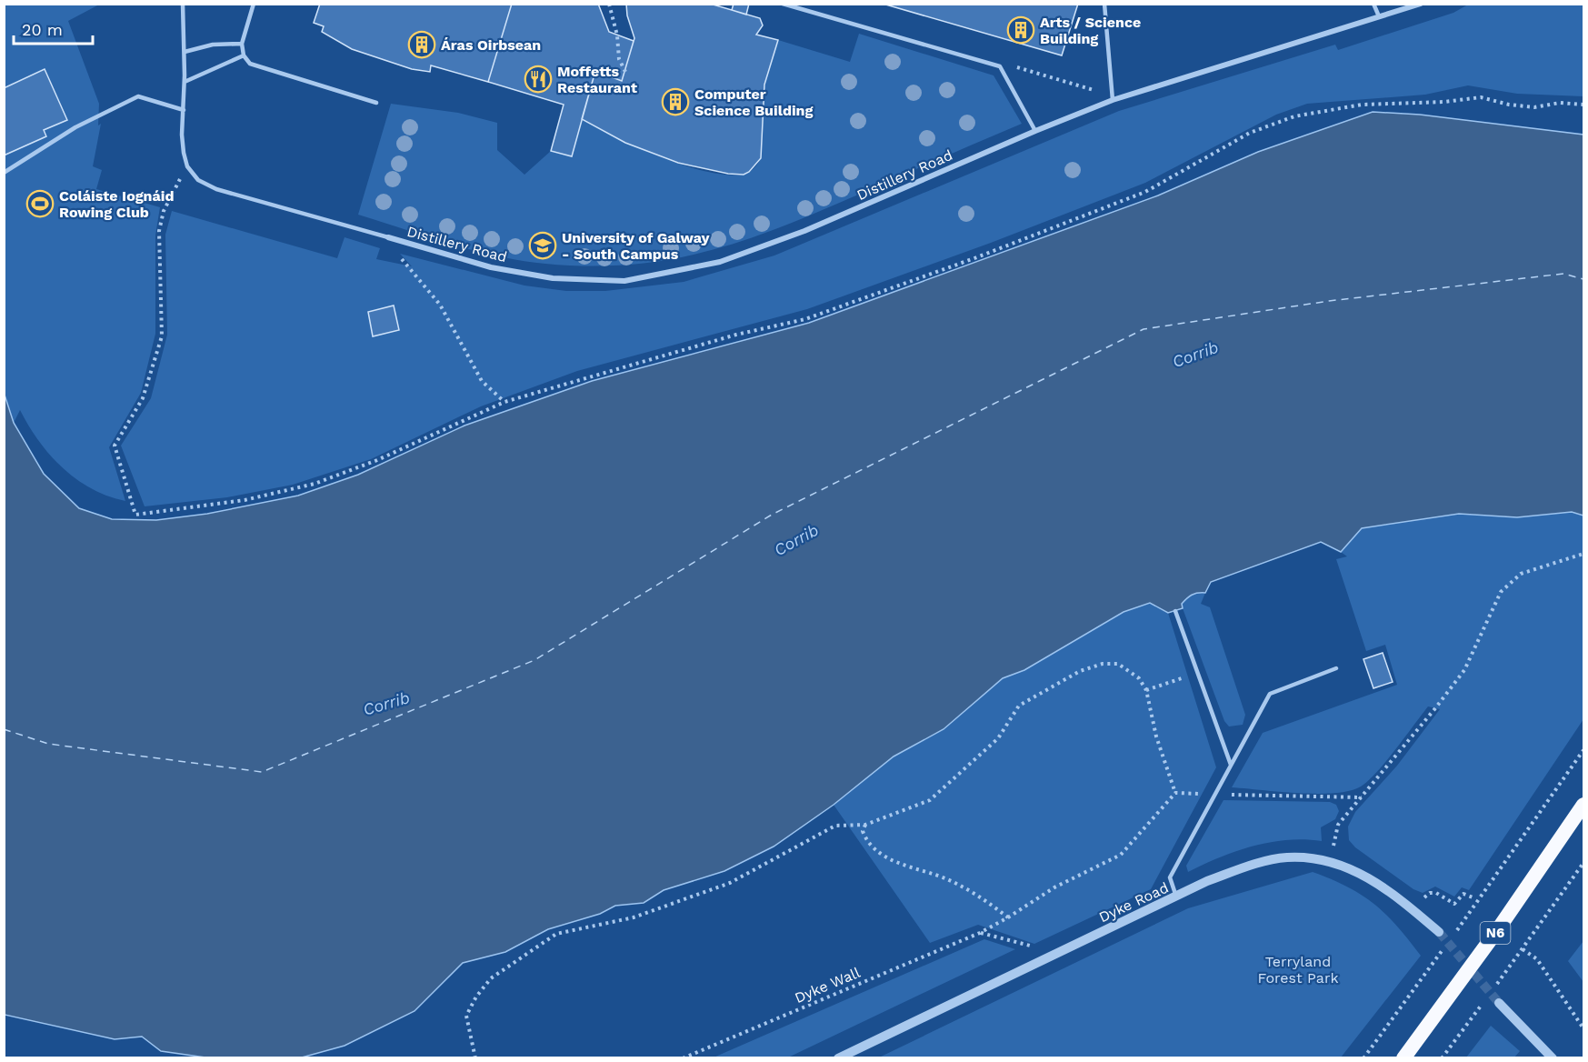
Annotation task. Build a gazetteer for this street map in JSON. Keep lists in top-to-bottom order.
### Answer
{
  "streets": {
    "highway": ["N6"],
    "street": ["Distillery Road", "Dyke Road"],
    "path": ["Dyke Wall"]
  },
  "water": ["Corrib"],
  "parks": ["Terryland Forest Park"],
  "places": {
    "building": ["Arts / Science Building", "Áras Oirbsean", "Computer Science Building"],
    "restaurant": ["Moffetts Restaurant"],
    "sports": ["Coláiste Iognáid Rowing Club"],
    "school or university": ["University of Galway - South Campus"]
  },
  "scale_bar": "20 m"
}
